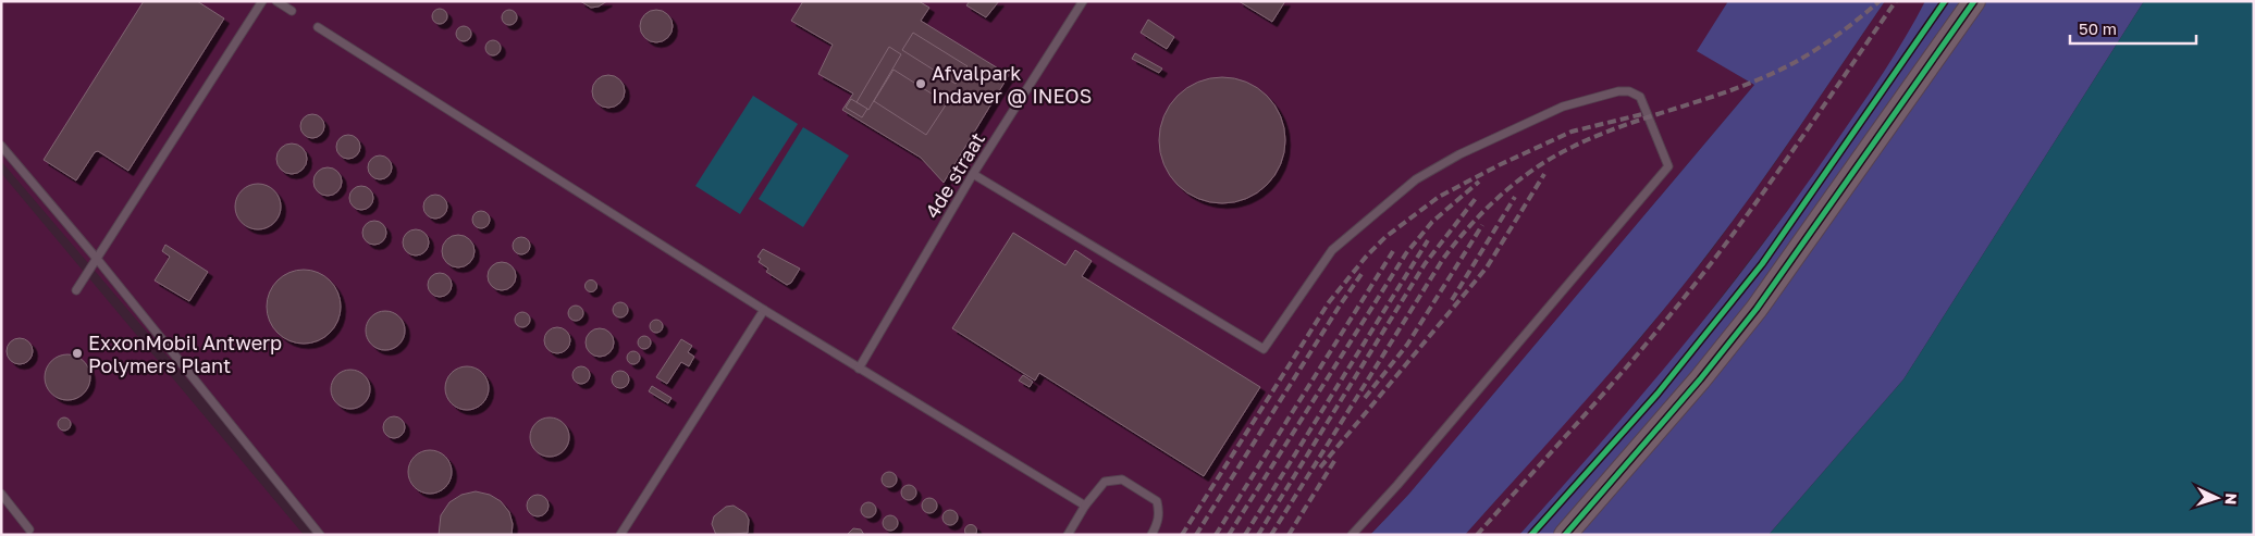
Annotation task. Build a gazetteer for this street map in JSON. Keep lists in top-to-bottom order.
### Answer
{
  "streets": {
    "lane": ["4de straat"]
  },
  "places": ["Afvalpark Indaver @ INEOS", "ExxonMobil Antwerp Polymers Plant"],
  "scale_bar": "50 m",
  "north": "right"
}
